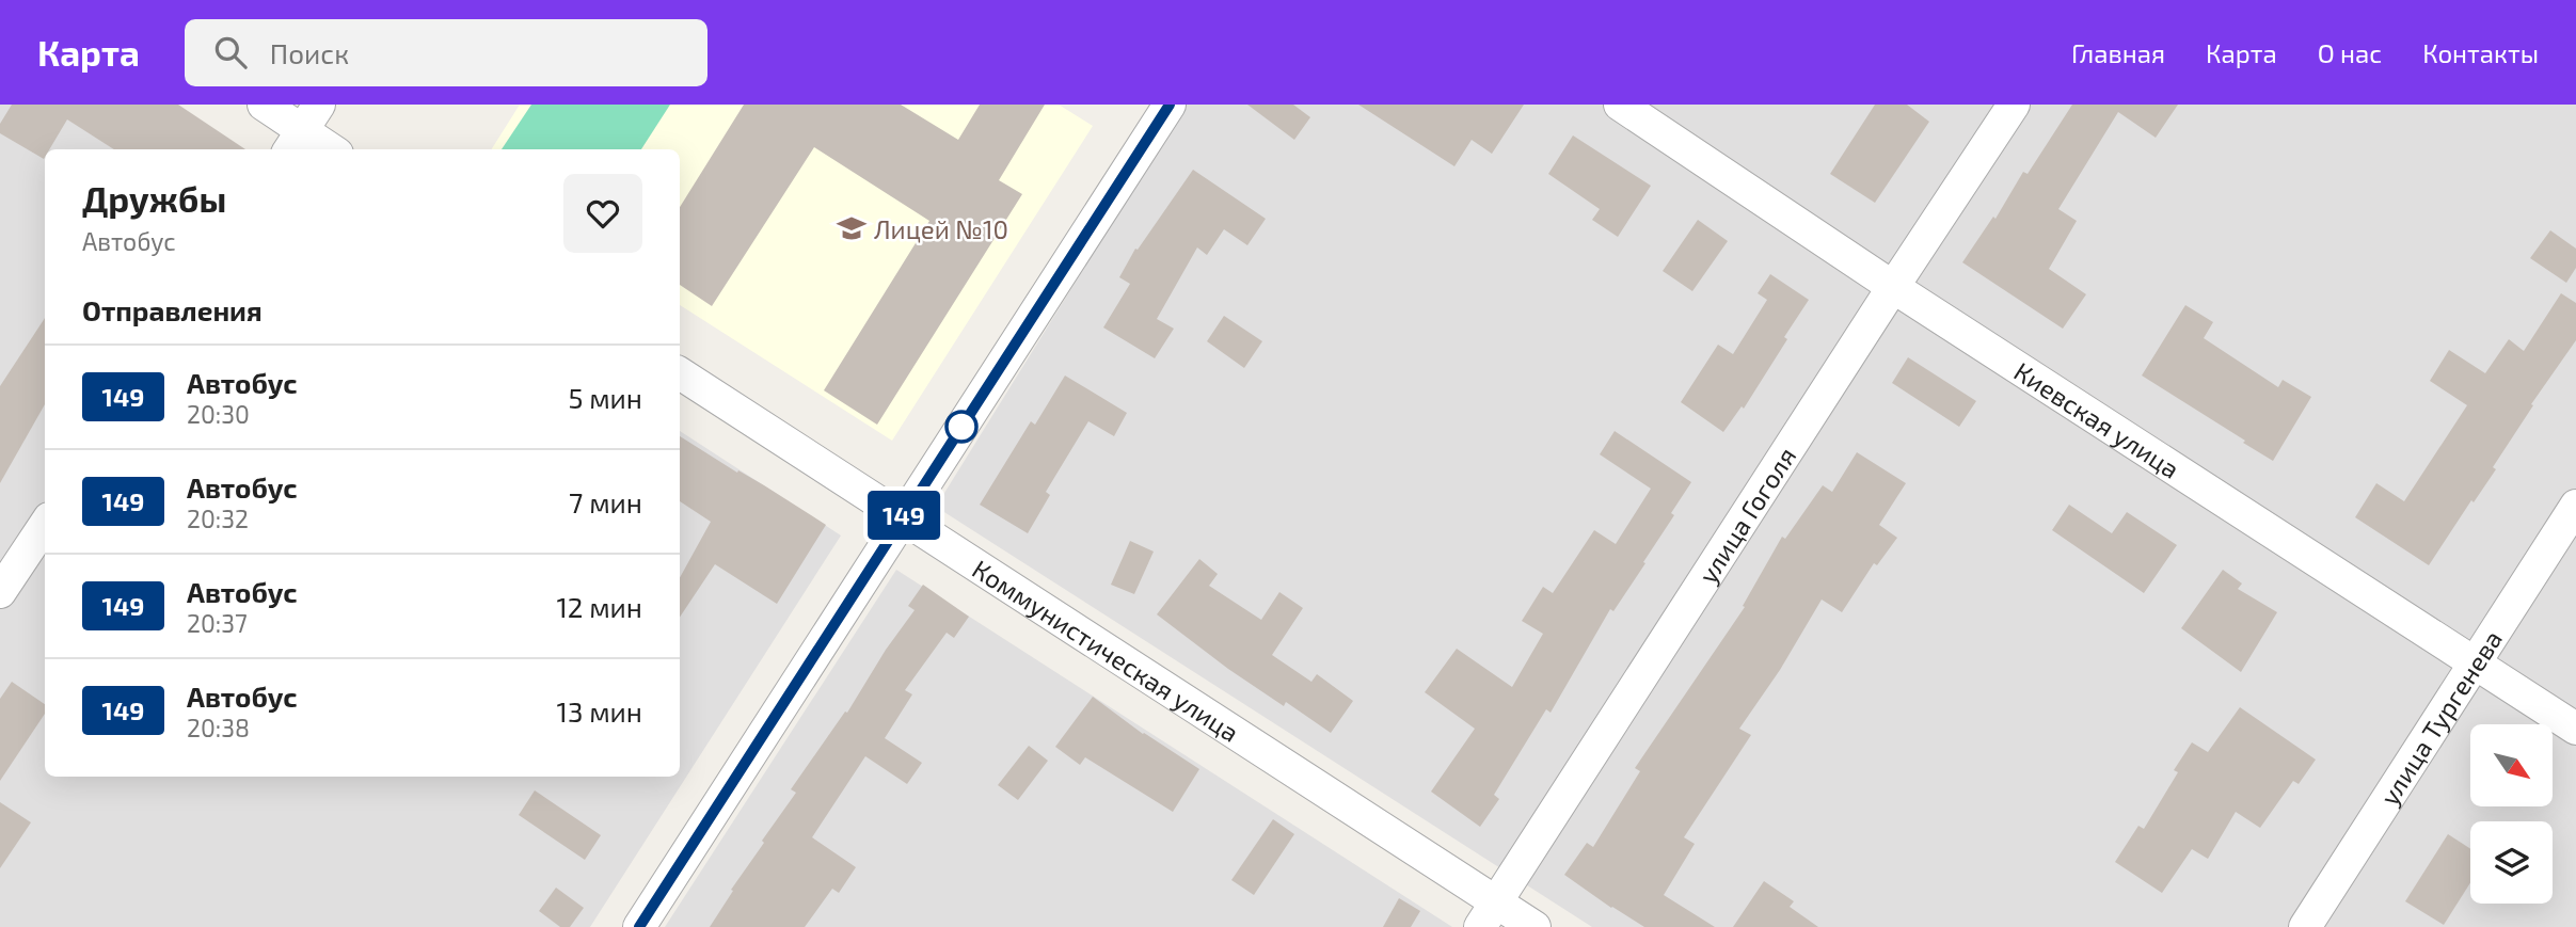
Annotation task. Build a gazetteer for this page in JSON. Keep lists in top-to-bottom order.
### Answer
{
  "streets": {
    "street": [
      "Киевская улица",
      "улица Гоголя",
      "Коммунистическая улица",
      "улица Тургенева"
    ]
  },
  "crossings": [
    ["Киевская улица", "улица Гоголя"],
    ["Киевская улица", "улица Тургенева"],
    ["улица Гоголя", "Коммунистическая улица"]
  ],
  "places": {
    "school or university": ["Лицей №10"]
  },
  "lines": ["bus line 149"],
  "north": "bottom right",
  "page": {
    "header": "Карта",
    "search": "Поиск",
    "nav": [
      "Главная",
      "Карта",
      "О нас",
      "Контакты"
    ],
    "on_map": "149",
    "heading": [
      ["Дружбы", "Автобус"],
      "Отправления"
    ],
    "list": [
      {
        "mark": "149",
        "name": "Автобус",
        "note": "20:30",
        "value": "5 мин"
      },
      {
        "mark": "149",
        "name": "Автобус",
        "note": "20:32",
        "value": "7 мин"
      },
      {
        "mark": "149",
        "name": "Автобус",
        "note": "20:37",
        "value": "12 мин"
      },
      {
        "mark": "149",
        "name": "Автобус",
        "note": "20:38",
        "value": "13 мин"
      }
    ]
  }
}
